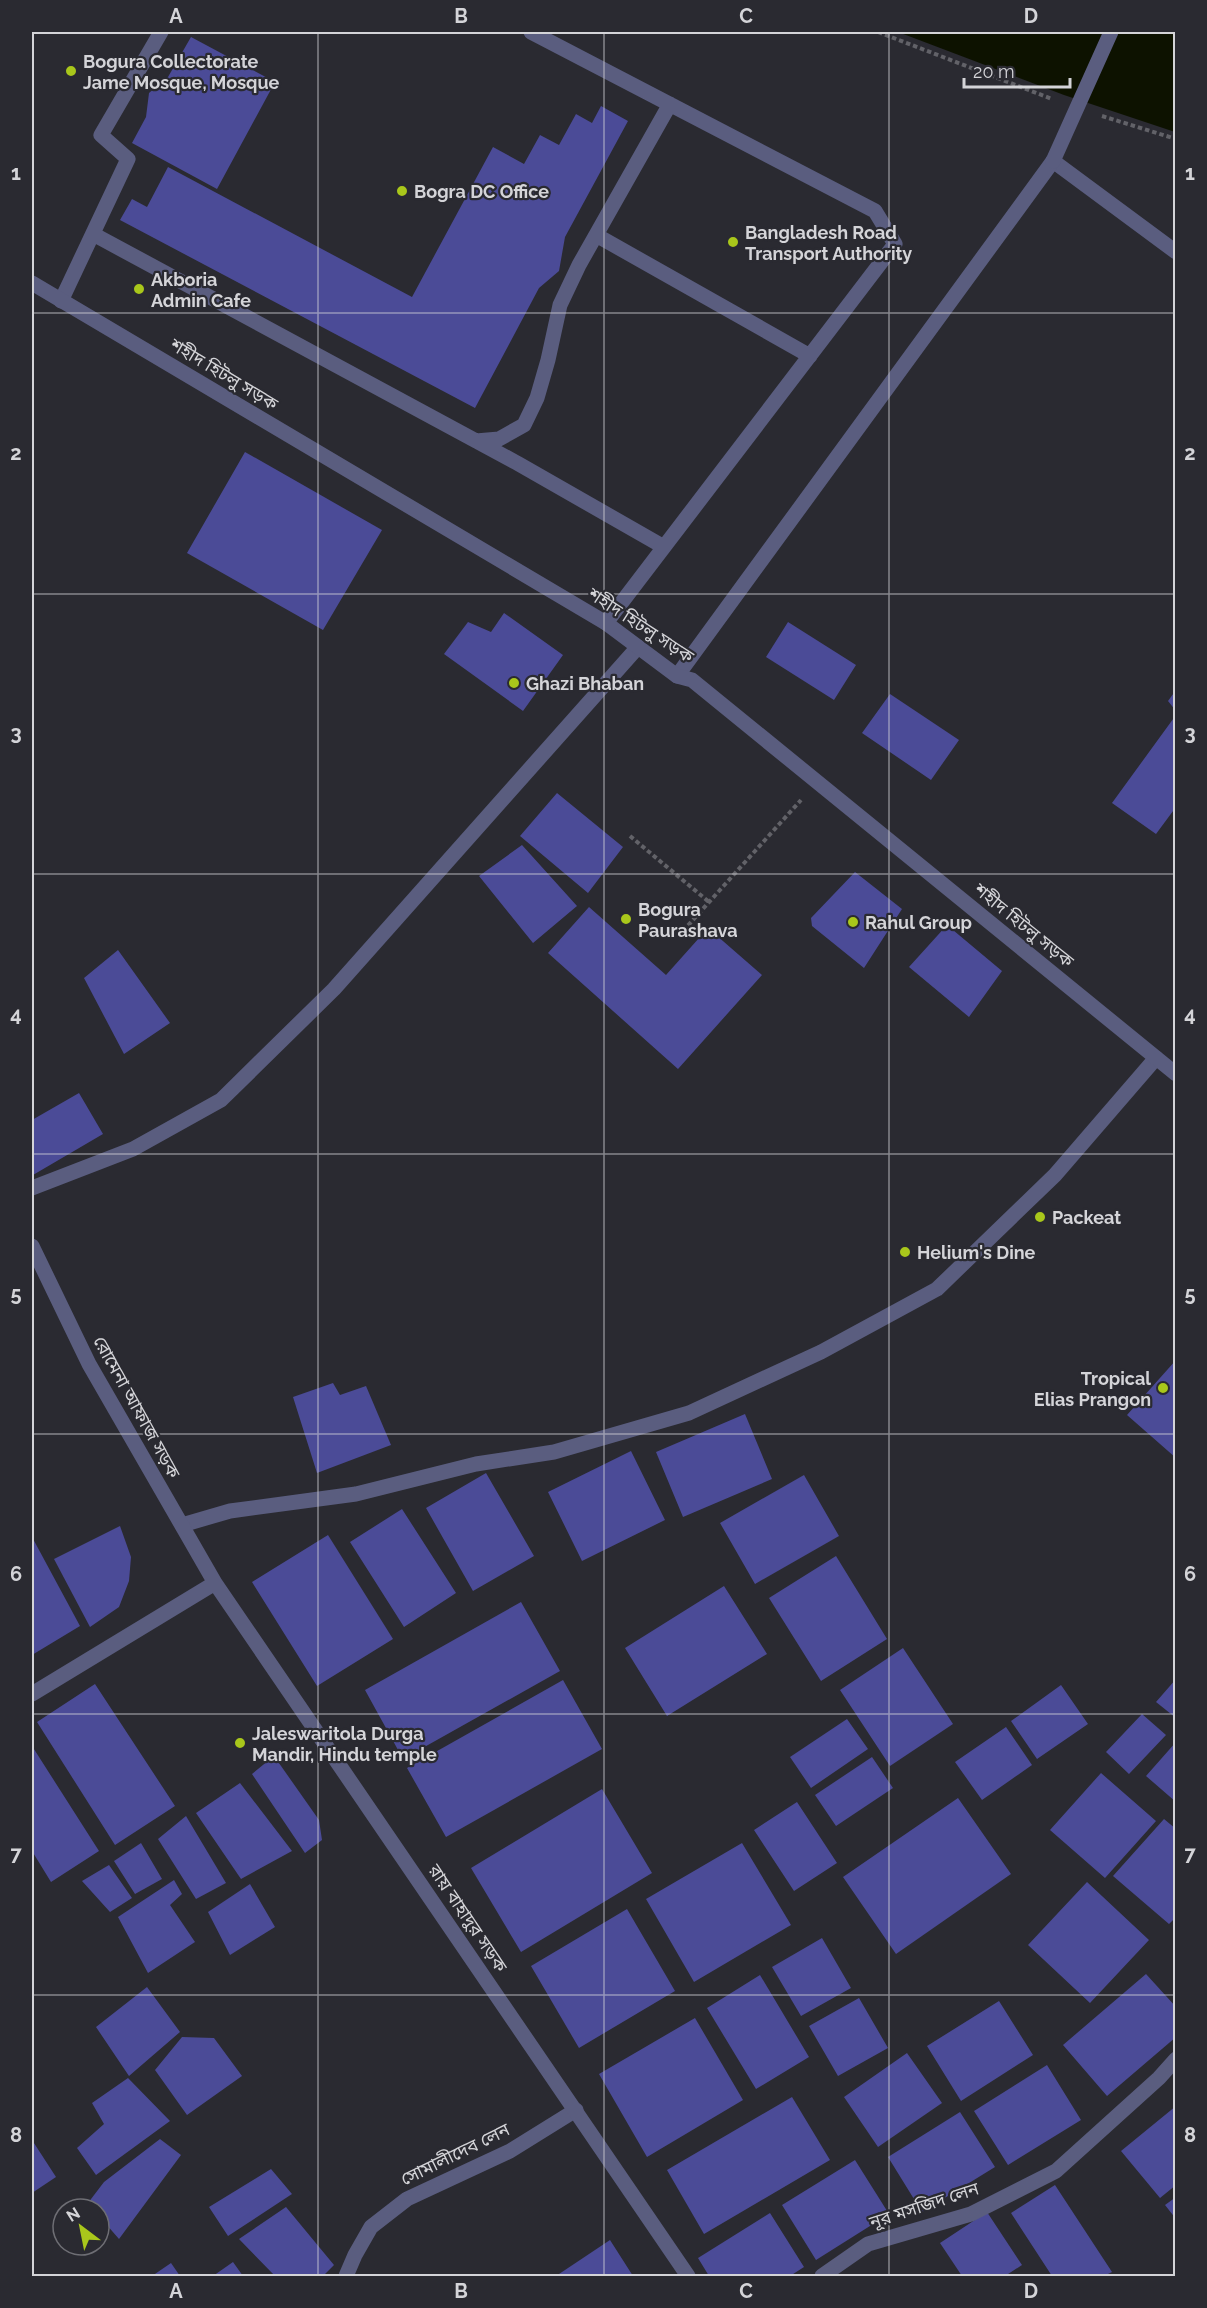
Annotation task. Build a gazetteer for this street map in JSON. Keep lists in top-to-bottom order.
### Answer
{
  "streets": {
    "street": [
      "শহীদ হিটলু সড়ক",
      "রোমেনা আফাজ সড়ক",
      "রায় বাহাদুর সড়ক",
      "সোমালীদেব লেন",
      "নূর মসজিদ লেন"
    ]
  },
  "crossings": [
    ["রোমেনা আফাজ সড়ক", "রায় বাহাদুর সড়ক"],
    ["রায় বাহাদুর সড়ক", "সোমালীদেব লেন"]
  ],
  "places": [
    "Bogura Collectorate Jame Mosque, Mosque",
    "Bogra DC Office",
    "Bangladesh Road Transport Authority",
    "Akboria Admin Cafe",
    "Ghazi Bhaban",
    "Bogura Paurashava",
    "Rahul Group",
    "Packeat",
    "Helium's Dine",
    "Tropical Elias Prangon",
    "Jaleswaritola Durga Mandir, Hindu temple"
  ],
  "scale_bar": "20 m",
  "north": "top left",
  "grid": {
    "columns": [
      "A",
      "B",
      "C",
      "D"
    ],
    "rows": [
      "1",
      "2",
      "3",
      "4",
      "5",
      "6",
      "7",
      "8"
    ]
  }
}
